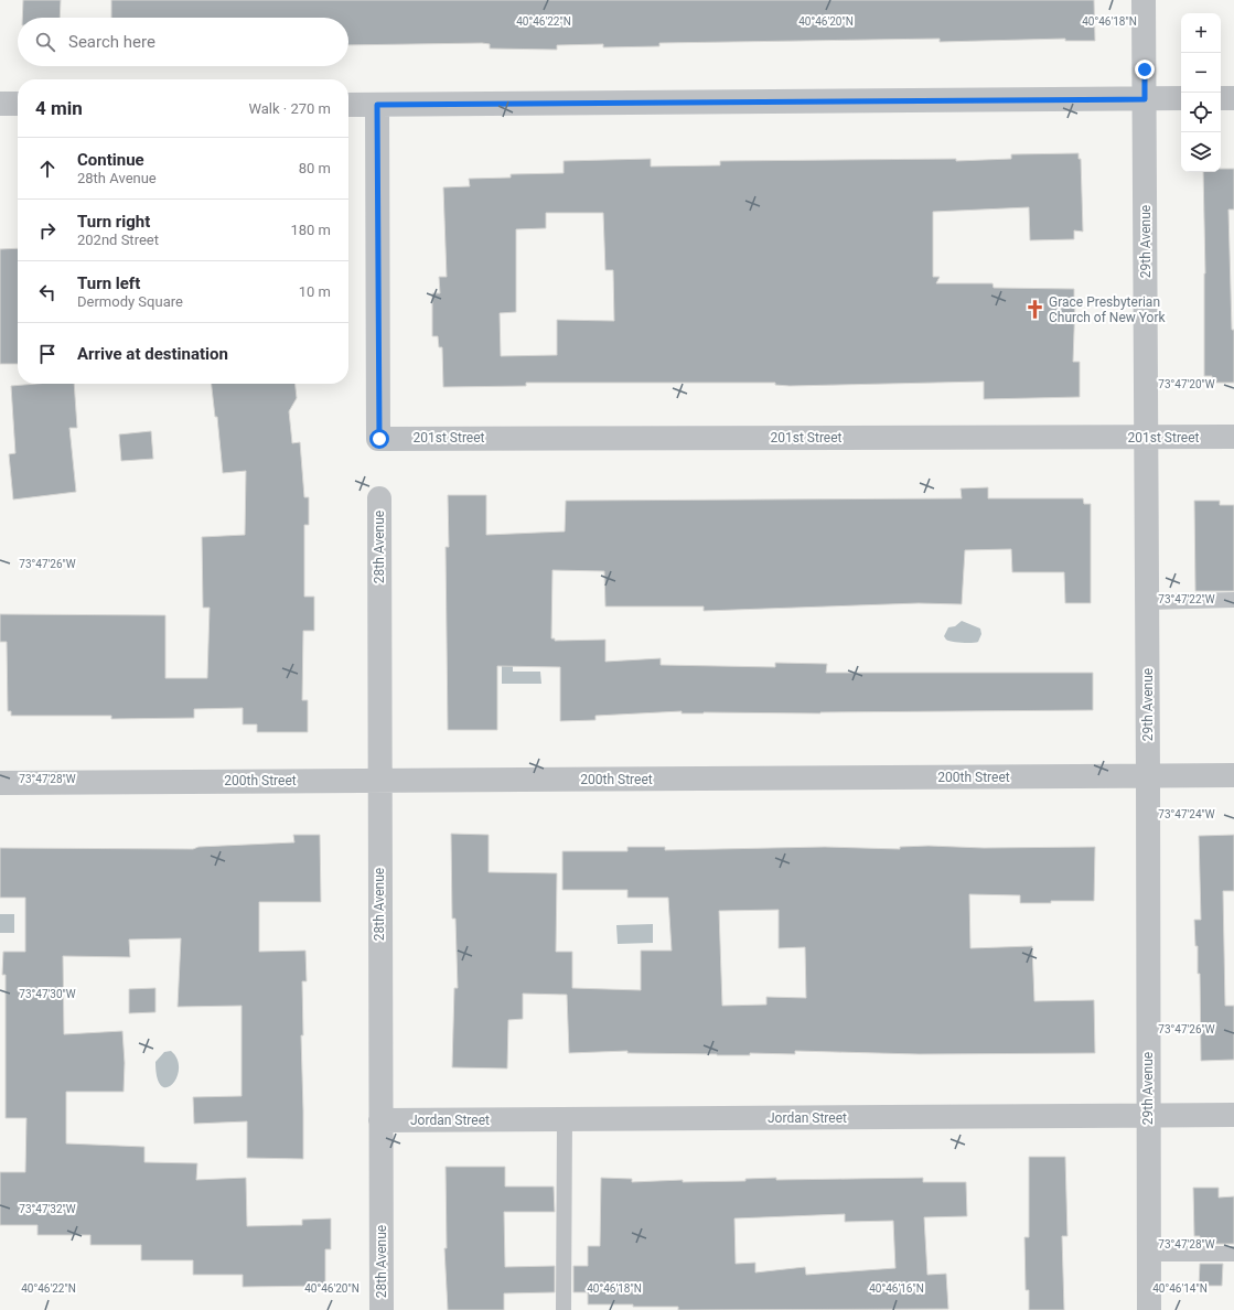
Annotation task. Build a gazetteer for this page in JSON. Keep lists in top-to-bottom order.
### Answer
{
  "streets": {
    "street": [
      "29th Avenue",
      "201st Street",
      "28th Avenue",
      "200th Street",
      "Jordan Street"
    ]
  },
  "crossings": [
    ["29th Avenue", "201st Street"],
    ["29th Avenue", "200th Street"],
    ["29th Avenue", "Jordan Street"],
    ["28th Avenue", "200th Street"],
    ["28th Avenue", "Jordan Street"]
  ],
  "places": {
    "church": ["Grace Presbyterian Church of New York"]
  },
  "page": {
    "map_buttons": ["+", "−"],
    "search": "Search here",
    "heading": ["4 min", "Walk · 270 m"],
    "list": [
      ["Continue", "28th Avenue", "80 m"],
      ["Turn right", "202nd Street", "180 m"],
      ["Turn left", "Dermody Square", "10 m"],
      "Arrive at destination"
    ]
  },
  "coordinates": [
    "40°46'22\"N",
    "40°46'20\"N",
    "40°46'18\"N",
    "73°47'20\"W",
    "73°47'26\"W",
    "73°47'22\"W",
    "73°47'28\"W",
    "73°47'24\"W",
    "73°47'30\"W",
    "73°47'32\"W",
    "40°46'16\"N",
    "40°46'14\"N"
  ]
}
